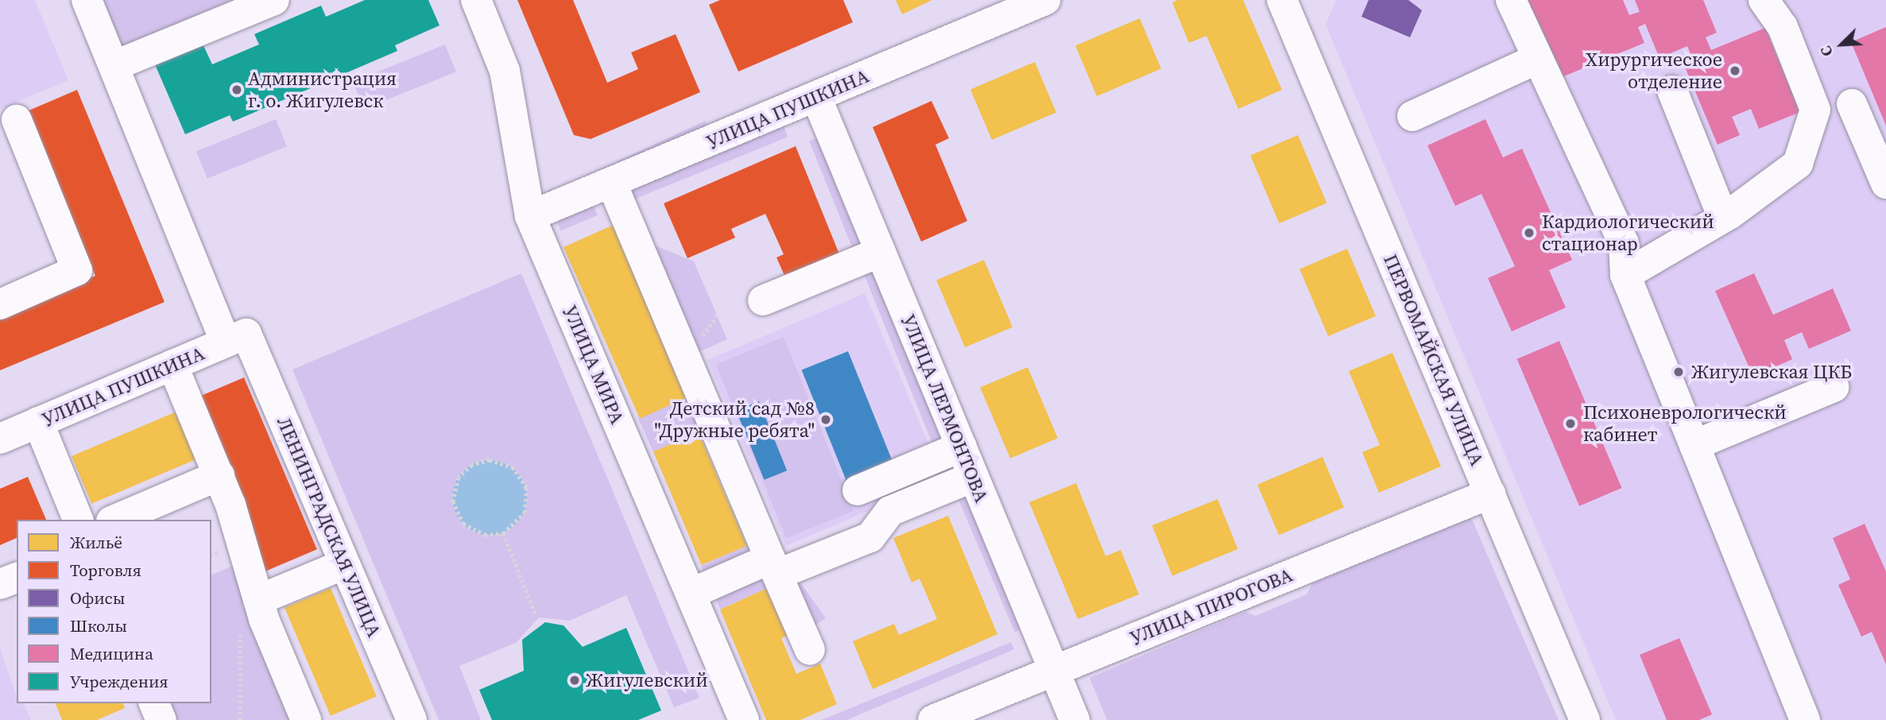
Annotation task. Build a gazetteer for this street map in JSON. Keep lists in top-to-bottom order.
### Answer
{
  "streets": {
    "street": [
      "УЛИЦА ПУШКИНА",
      "ПЕРВОМАЙСКАЯ УЛИЦА",
      "УЛИЦА МИРА",
      "УЛИЦА ЛЕРМОНТОВА",
      "ЛЕНИНГРАДСКАЯ УЛИЦА",
      "УЛИЦА ПИРОГОВА"
    ]
  },
  "crossings": [
    ["УЛИЦА ПУШКИНА", "УЛИЦА МИРА"],
    ["УЛИЦА ПУШКИНА", "УЛИЦА ЛЕРМОНТОВА"],
    ["УЛИЦА ПУШКИНА", "ЛЕНИНГРАДСКАЯ УЛИЦА"],
    ["ПЕРВОМАЙСКАЯ УЛИЦА", "УЛИЦА ПИРОГОВА"],
    ["УЛИЦА ЛЕРМОНТОВА", "УЛИЦА ПИРОГОВА"]
  ],
  "places": [
    "Хирургическое отделение",
    "Администрация г. о. Жигулевск",
    "Кардиологический стационар",
    "Жигулевская ЦКБ",
    "Детский сад №8 \"Дружные ребята\"",
    "Психоневрологическй кабинет",
    "Жигулевский"
  ],
  "legend": [
    "Жильё",
    "Торговля",
    "Офисы",
    "Школы",
    "Медицина",
    "Учреждения"
  ],
  "north": "bottom left"
}
